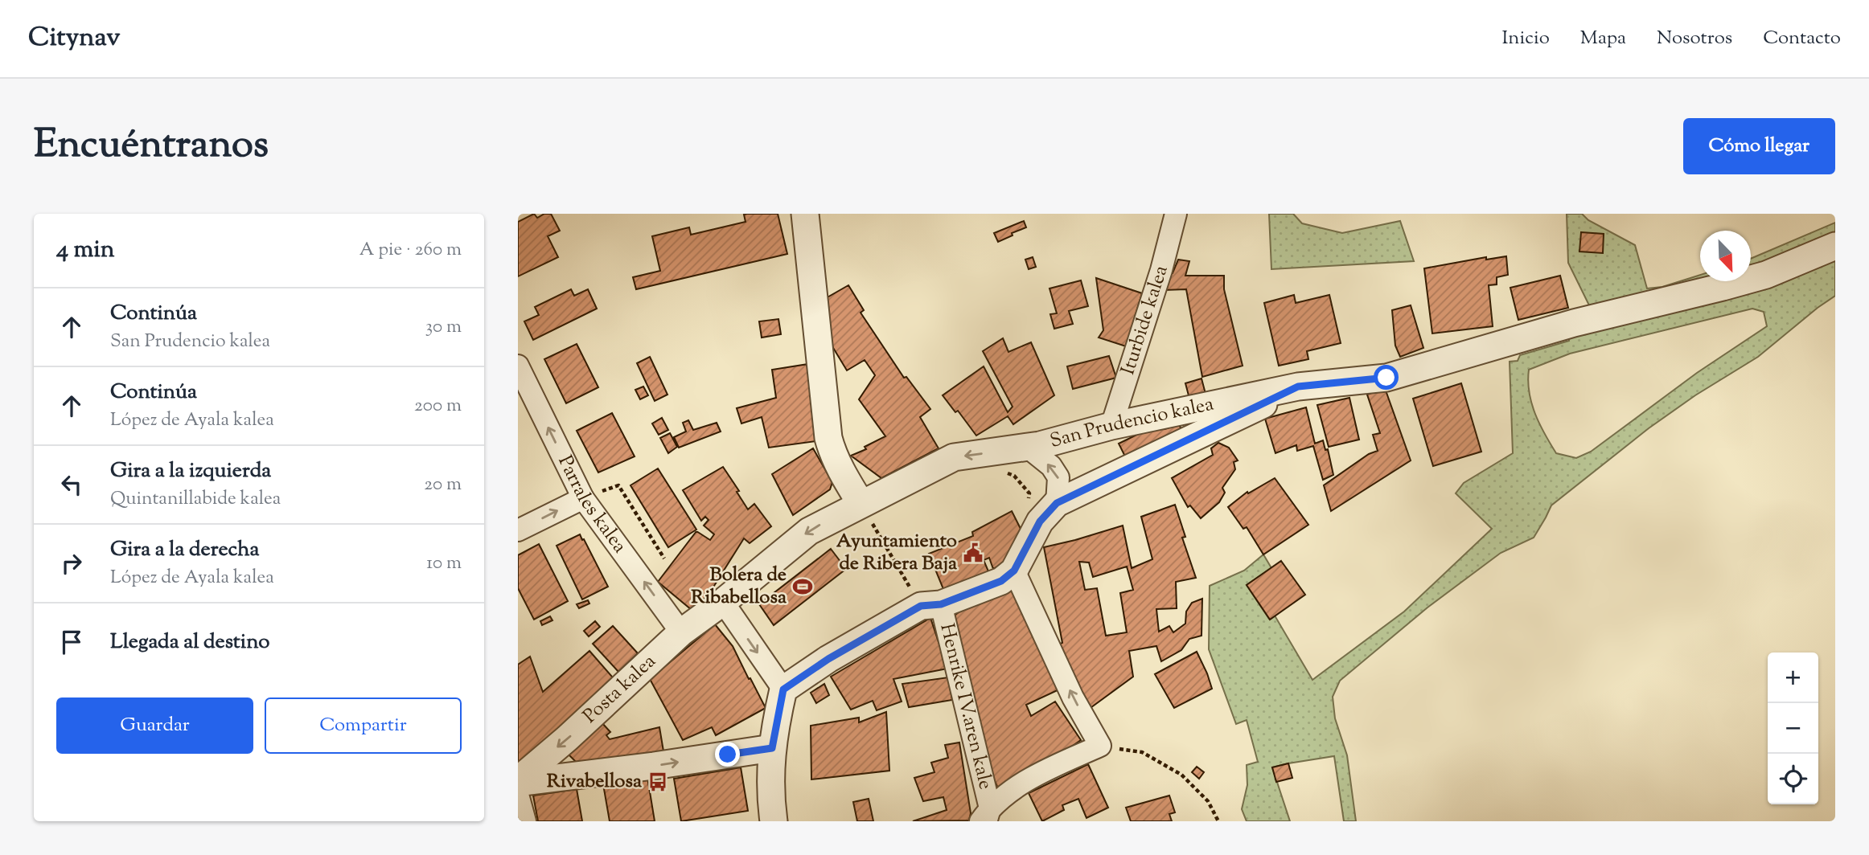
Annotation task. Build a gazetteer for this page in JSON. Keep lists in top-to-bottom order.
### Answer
{
  "streets": {
    "street": [
      "Iturbide kalea",
      "San Prudencio kalea",
      "Parrales kalea",
      "Posta kalea",
      "Henrike IV.aren kale"
    ]
  },
  "crossings": [
    ["Iturbide kalea", "San Prudencio kalea"],
    ["San Prudencio kalea", "Posta kalea"],
    ["Parrales kalea", "Posta kalea"]
  ],
  "one_way": ["Parrales kalea", "Posta kalea"],
  "places": {
    "public building": ["Ayuntamiento de Ribera Baja"],
    "sports": ["Bolera de Ribabellosa"],
    "bus stop": ["Rivabellosa"]
  },
  "north": "bottom right",
  "page": {
    "header": "Citynav",
    "nav": [
      "Inicio",
      "Mapa",
      "Nosotros",
      "Contacto"
    ],
    "title": "Encuéntranos",
    "buttons": [
      "Cómo llegar",
      ["Guardar", "Compartir"]
    ],
    "heading": ["4 min", "A pie · 260 m"],
    "list": [
      ["Continúa", "San Prudencio kalea", "30 m"],
      ["Continúa", "López de Ayala kalea", "200 m"],
      ["Gira a la izquierda", "Quintanillabide kalea", "20 m"],
      ["Gira a la derecha", "López de Ayala kalea", "10 m"],
      "Llegada al destino"
    ],
    "map_buttons": ["+", "−"]
  }
}
